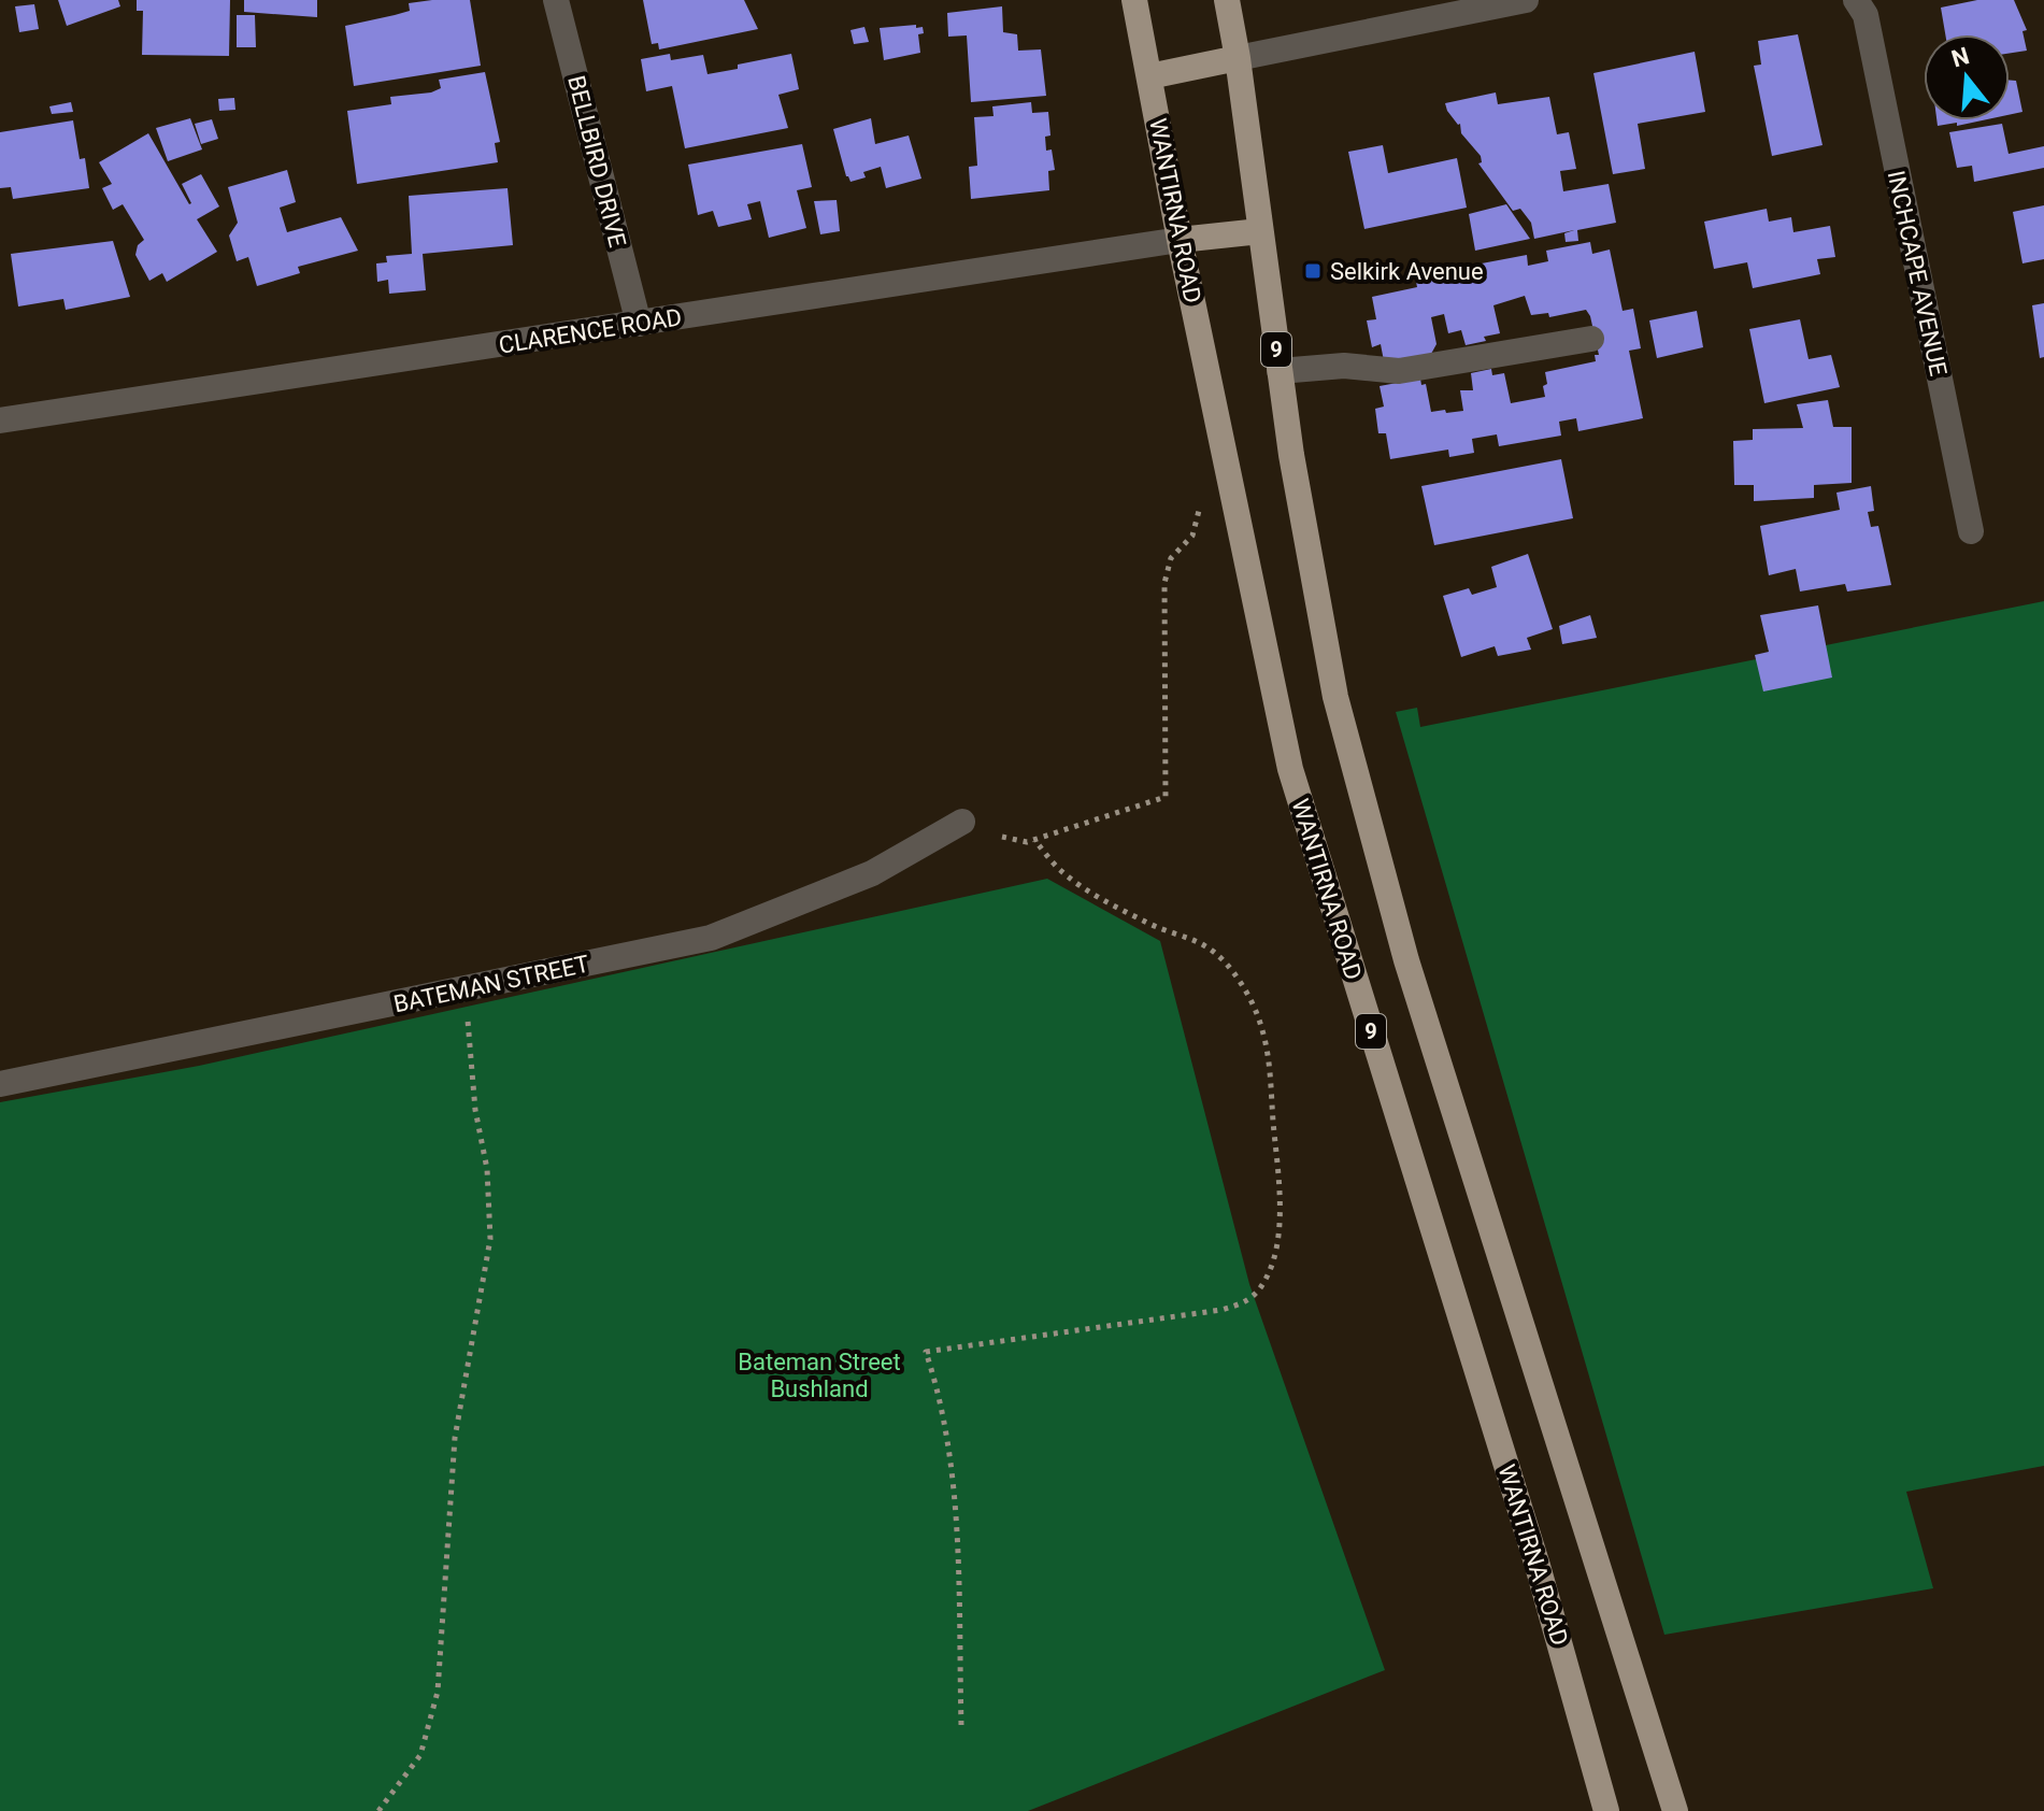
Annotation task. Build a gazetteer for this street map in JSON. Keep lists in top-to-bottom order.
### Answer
{
  "streets": {
    "main road": ["WANTIRNA ROAD", "9"],
    "street": [
      "BELLBIRD DRIVE",
      "INCHCAPE AVENUE",
      "CLARENCE ROAD",
      "BATEMAN STREET"
    ]
  },
  "crossings": [
    ["BELLBIRD DRIVE", "CLARENCE ROAD"],
    ["WANTIRNA ROAD", "CLARENCE ROAD"]
  ],
  "parks": ["Bateman Street Bushland"],
  "places": {
    "transit": ["Selkirk Avenue"]
  },
  "north": "top"
}
